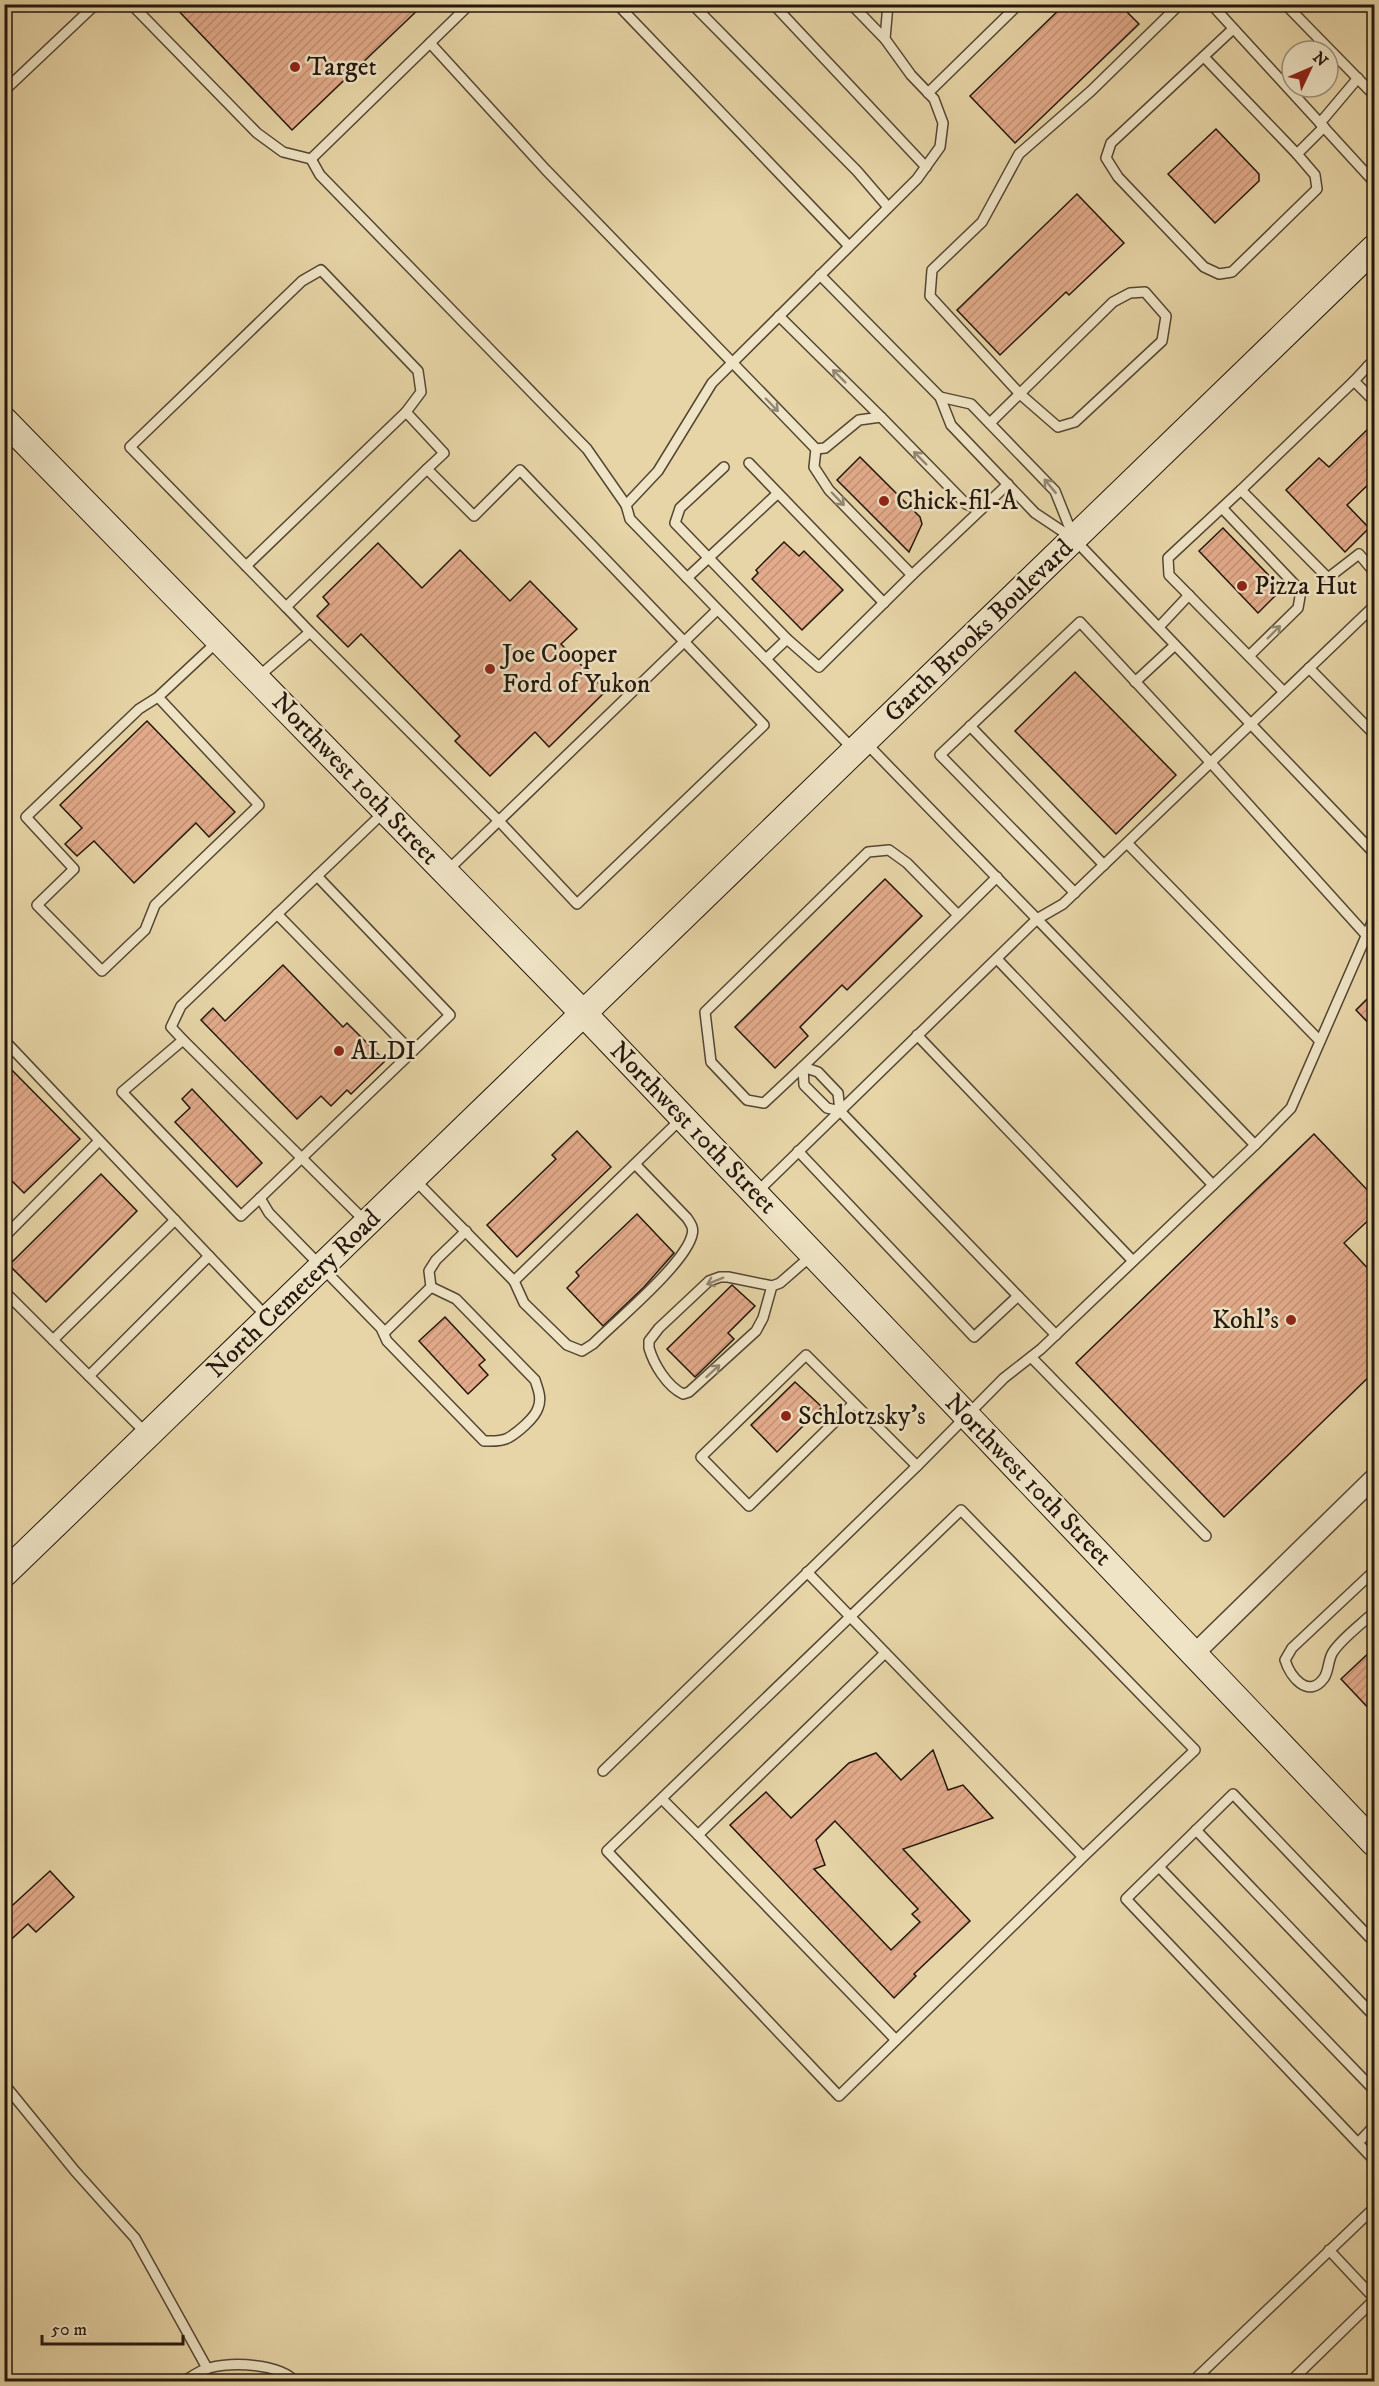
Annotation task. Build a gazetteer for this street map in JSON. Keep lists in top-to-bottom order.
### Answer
{
  "streets": {
    "street": ["Garth Brooks Boulevard", "Northwest 10th Street", "North Cemetery Road"]
  },
  "crossings": [
    ["Garth Brooks Boulevard", "Northwest 10th Street"],
    ["Garth Brooks Boulevard", "North Cemetery Road"],
    ["Northwest 10th Street", "North Cemetery Road"]
  ],
  "places": [
    "Target",
    "Chick-fil-A",
    "Pizza Hut",
    "Joe Cooper Ford of Yukon",
    "ALDI",
    "Kohl's",
    "Schlotzsky's"
  ],
  "scale_bar": "50 m",
  "north": "top right"
}
